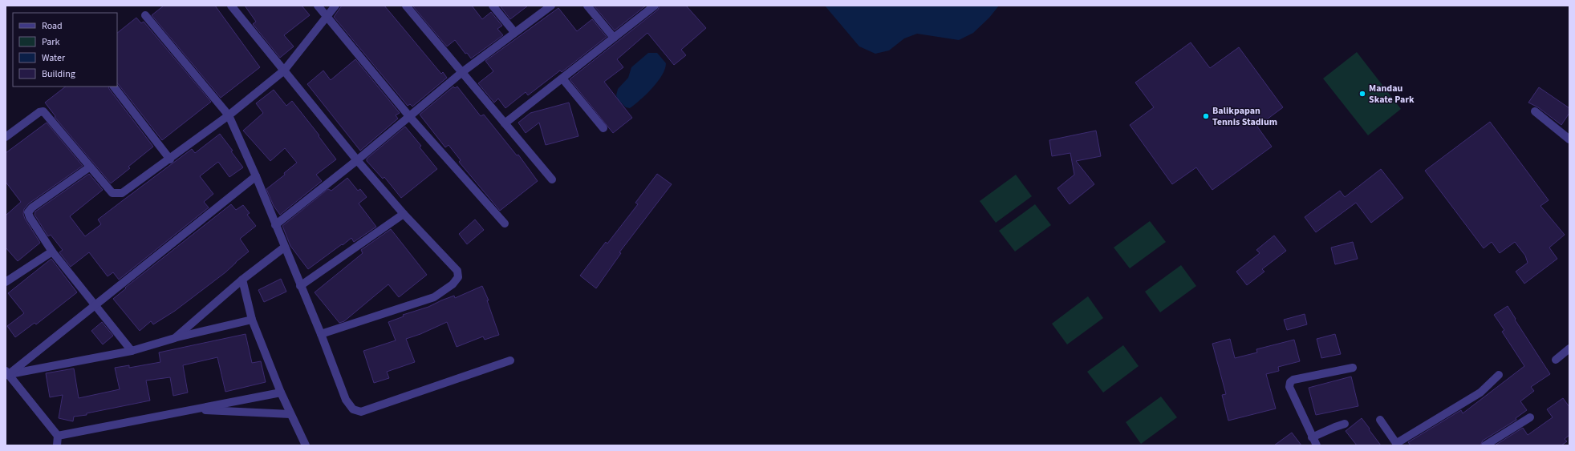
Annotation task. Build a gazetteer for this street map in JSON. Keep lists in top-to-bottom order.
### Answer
{
  "places": ["Mandau Skate Park", "Balikpapan Tennis Stadium"],
  "legend": [
    "Road",
    "Park",
    "Water",
    "Building"
  ]
}
